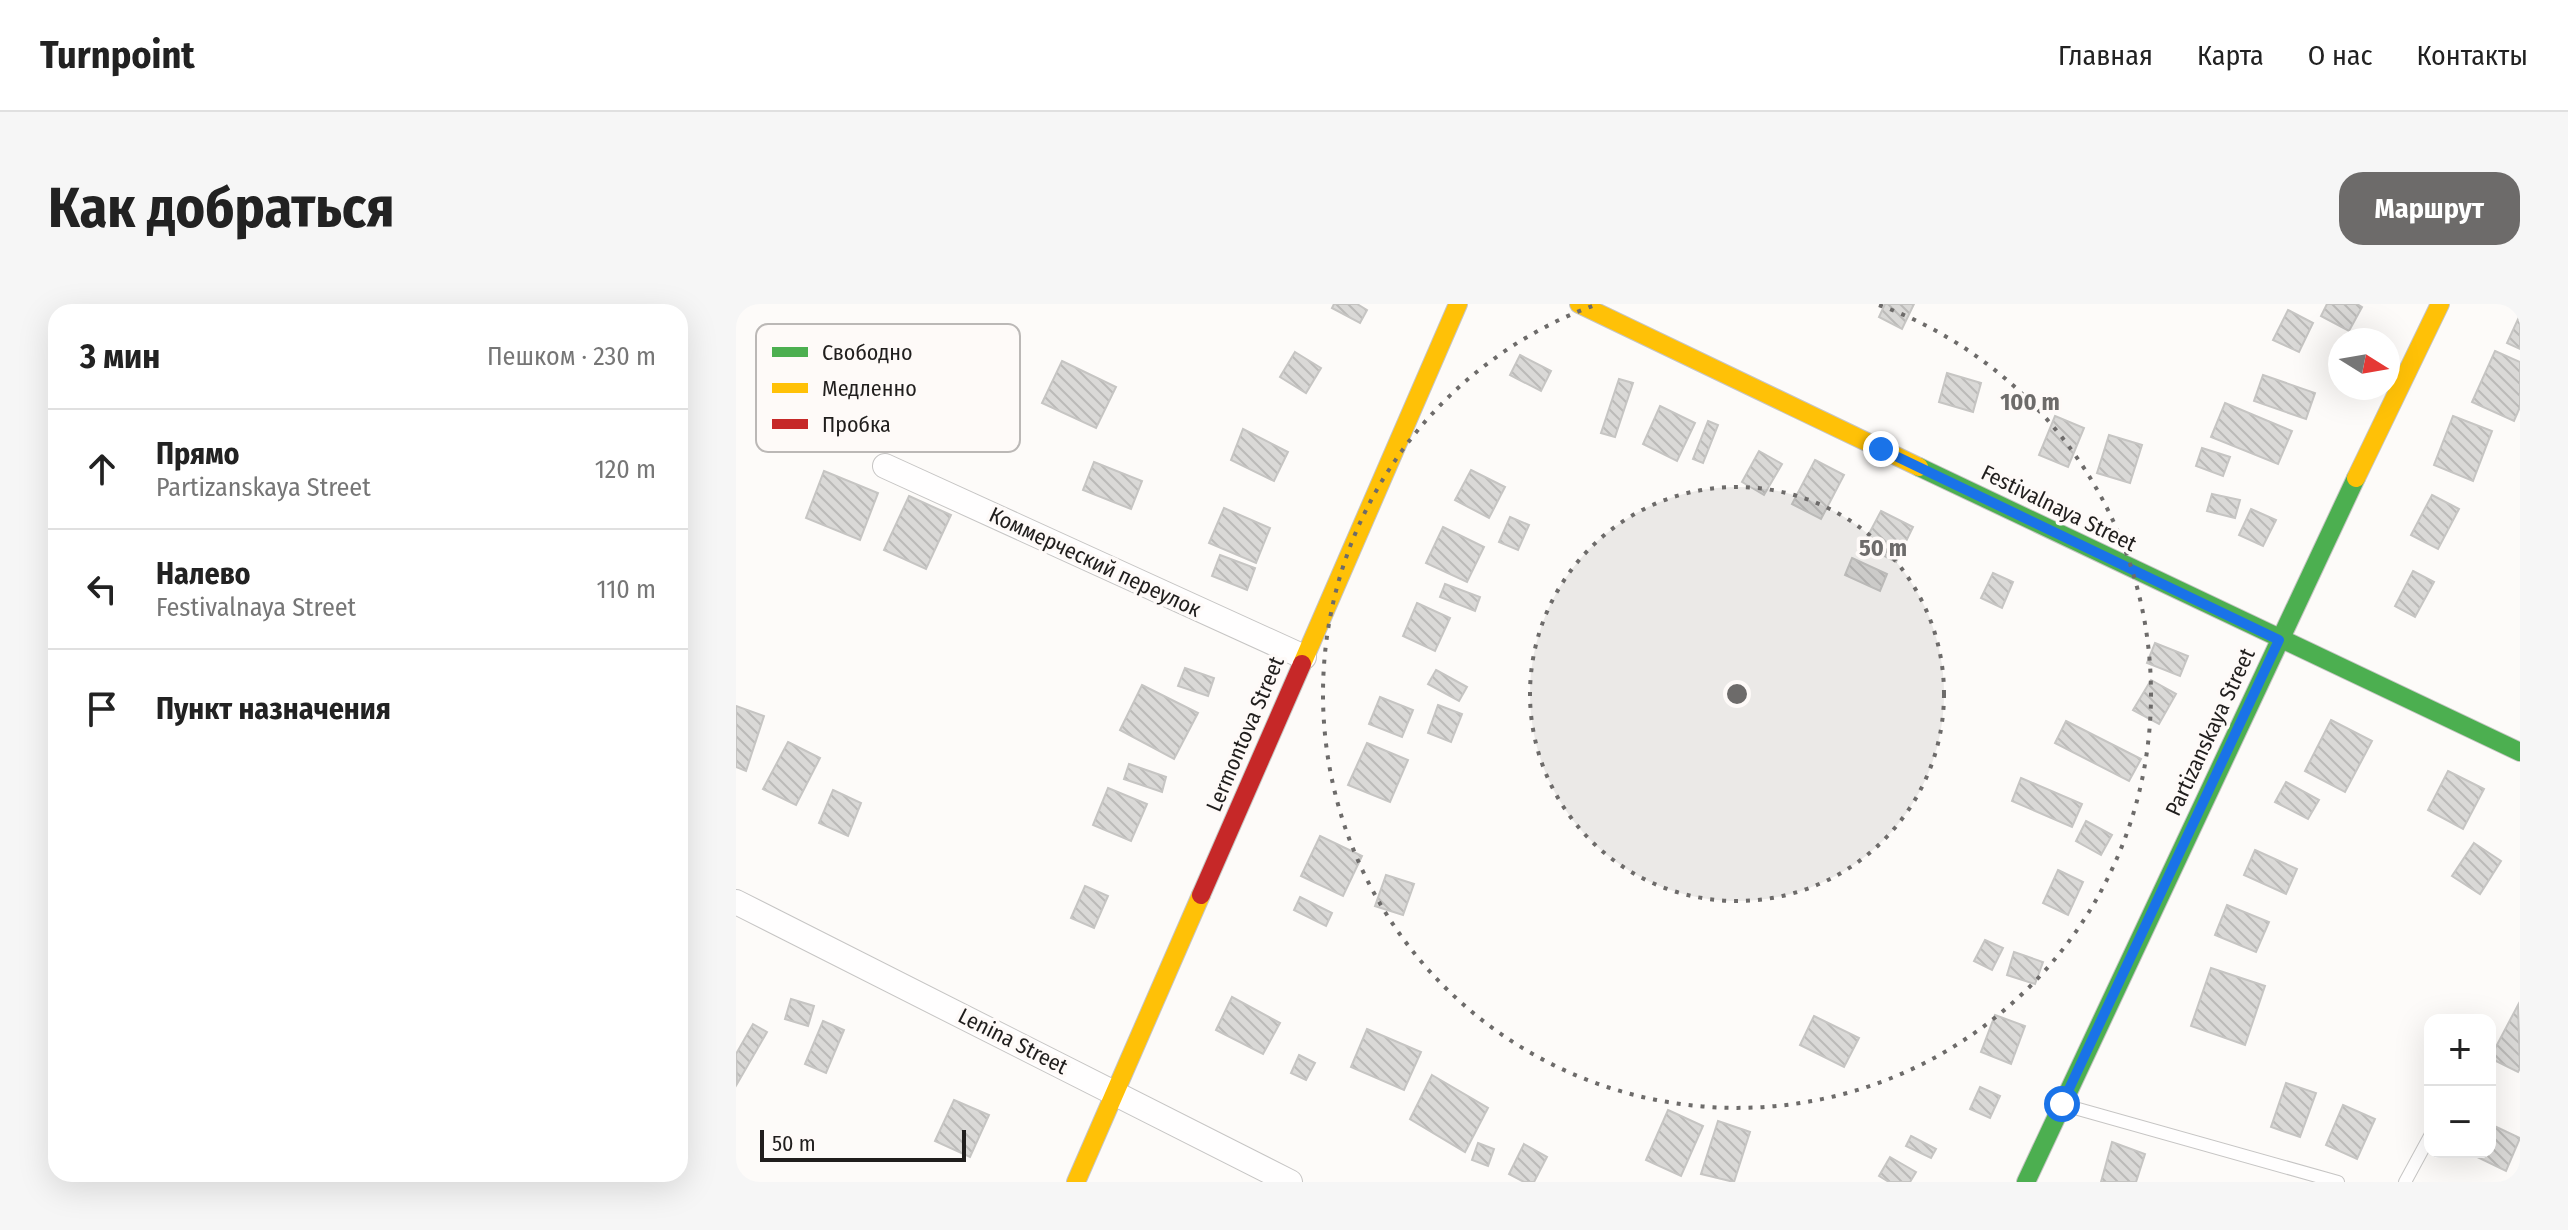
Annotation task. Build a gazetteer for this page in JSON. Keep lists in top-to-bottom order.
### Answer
{
  "streets": {
    "street": [
      "Festivalnaya Street",
      "Коммерческий переулок",
      "Partizanskaya Street",
      "Lermontova Street",
      "Lenina Street"
    ]
  },
  "crossings": [
    ["Festivalnaya Street", "Partizanskaya Street"],
    ["Коммерческий переулок", "Lermontova Street"],
    ["Lermontova Street", "Lenina Street"]
  ],
  "legend": ["Свободно", "Медленно", "Пробка"],
  "scale_bar": "50 m",
  "north": "right",
  "page": {
    "header": "Turnpoint",
    "nav": [
      "Главная",
      "Карта",
      "О нас",
      "Контакты"
    ],
    "buttons": "Маршрут",
    "title": "Как добраться",
    "heading": ["3 мин", "Пешком · 230 m"],
    "list": [
      ["Прямо", "Partizanskaya Street", "120 m"],
      ["Налево", "Festivalnaya Street", "110 m"],
      "Пункт назначения"
    ],
    "map_buttons": ["+", "−"],
    "scale": "50 m"
  },
  "rings": ["100 m", "50 m"]
}
